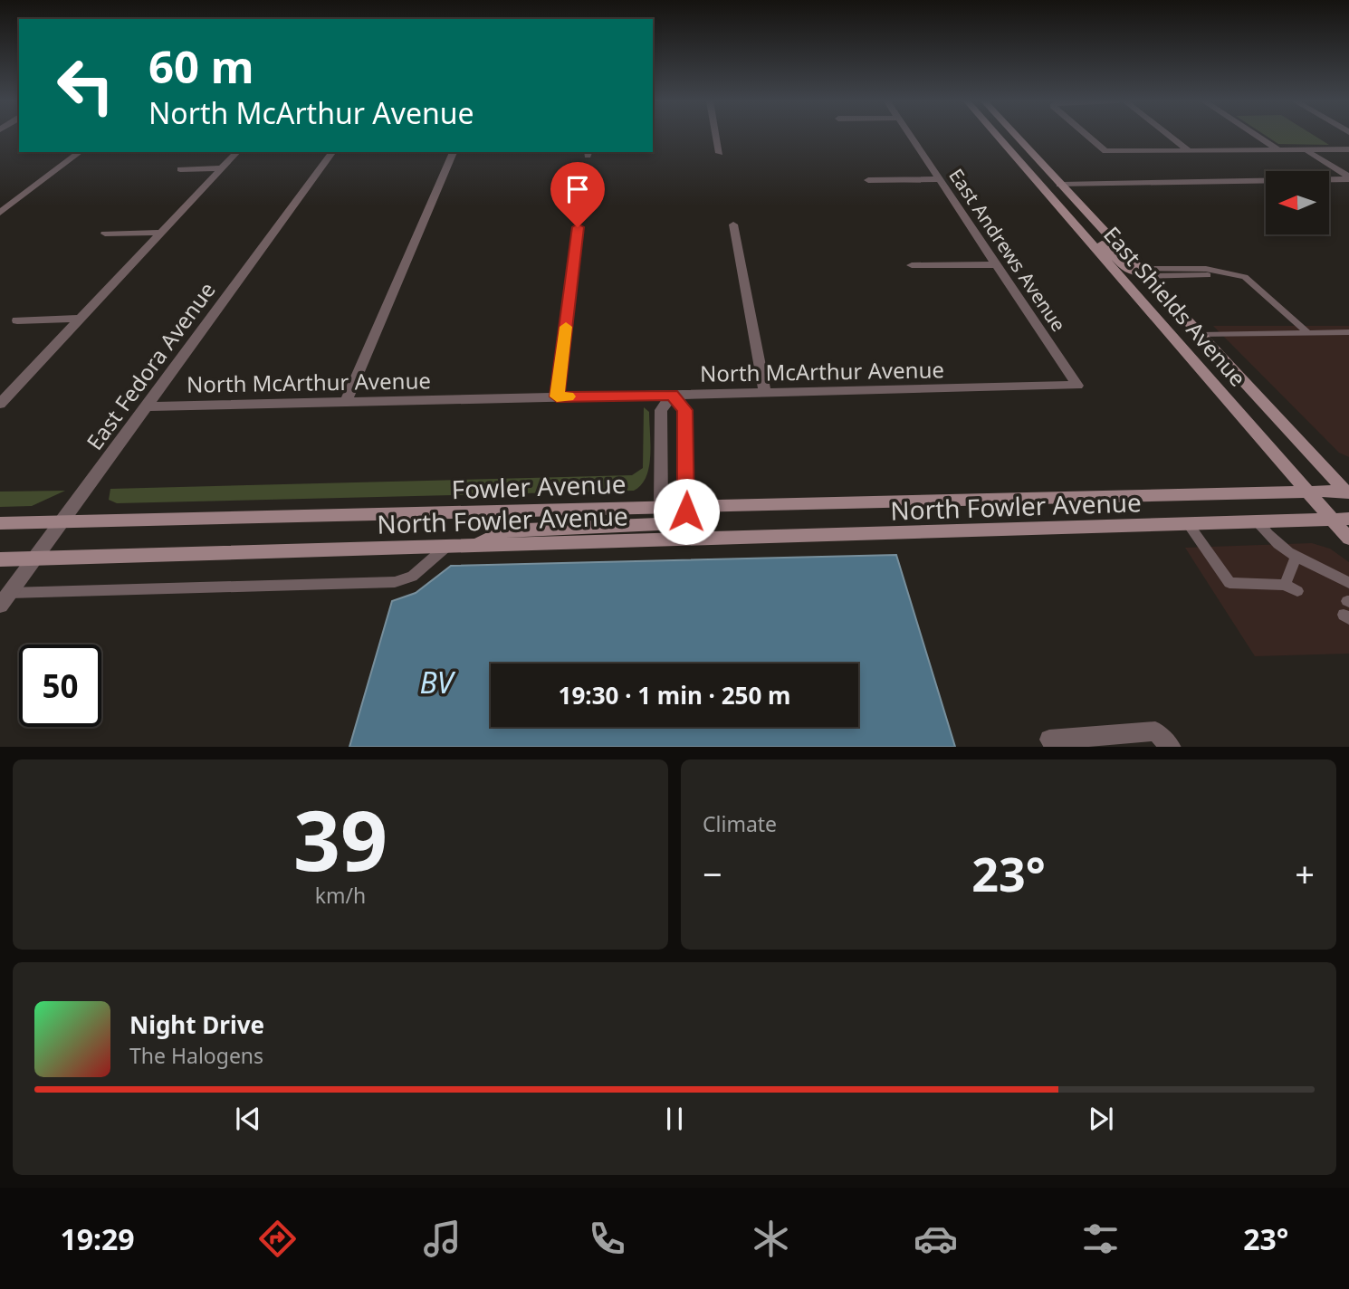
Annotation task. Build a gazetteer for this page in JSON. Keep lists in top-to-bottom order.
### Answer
{
  "streets": {
    "main road": ["East Shields Avenue", "Fowler Avenue", "North Fowler Avenue"],
    "street": ["East Andrews Avenue", "East Fedora Avenue", "North McArthur Avenue"]
  },
  "crossings": [
    ["East Andrews Avenue", "North McArthur Avenue"],
    ["East Shields Avenue", "Fowler Avenue"],
    ["East Shields Avenue", "North Fowler Avenue"],
    ["East Fedora Avenue", "North McArthur Avenue"],
    ["East Fedora Avenue", "Fowler Avenue"],
    ["East Fedora Avenue", "North Fowler Avenue"]
  ],
  "water": ["BV"],
  "north": "left",
  "page": {
    "turn": ["60 m", "North McArthur Avenue"],
    "limit": "50",
    "trip": "19:30 · 1 min · 250 m",
    "tile": [
      ["39", "km/h"],
      "Climate"
    ],
    "heat": ["−", "23°", "+"],
    "song": ["Night Drive", "The Halogens"],
    "tabs": ["19:29", "23°"]
  }
}
